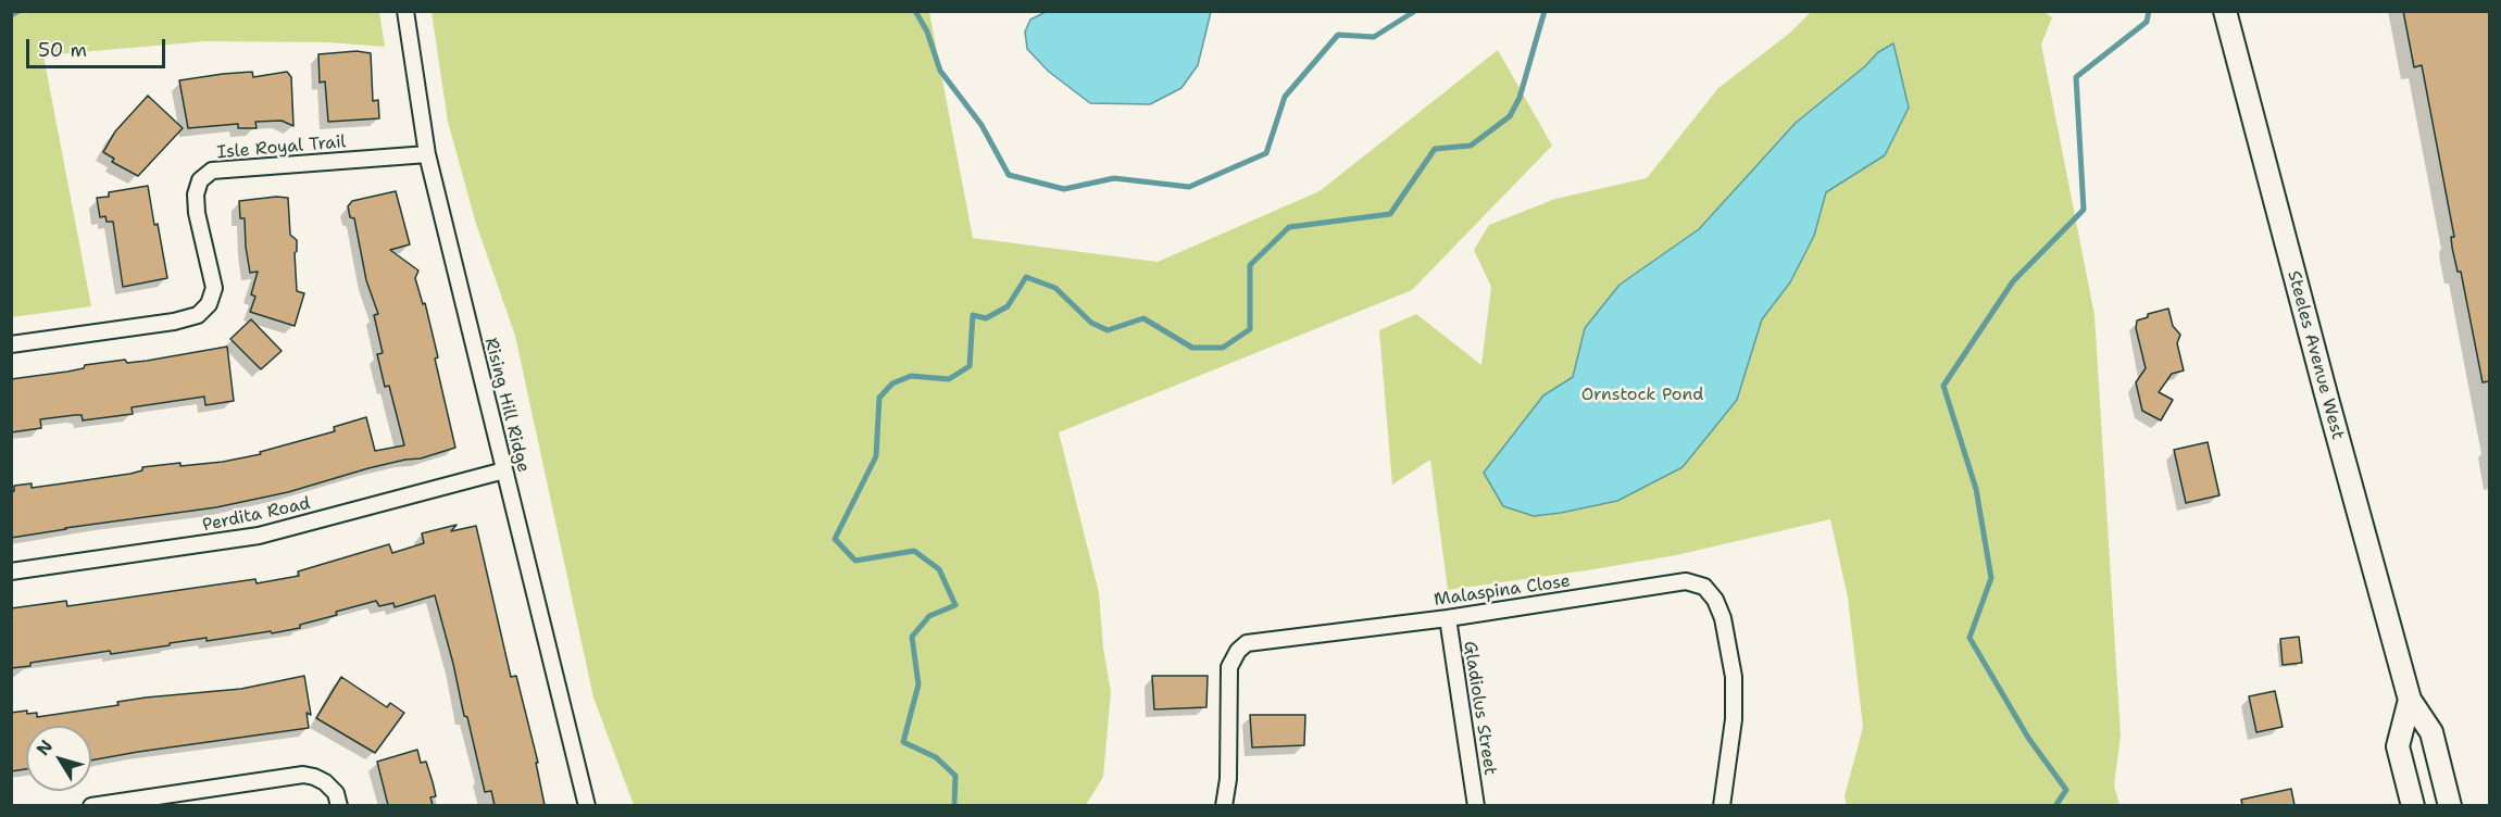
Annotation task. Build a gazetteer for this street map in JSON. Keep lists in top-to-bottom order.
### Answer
{
  "streets": {
    "main road": ["Steeles Avenue West"],
    "street": [
      "Isle Royal Trail",
      "Rising Hill Ridge",
      "Perdita Road",
      "Malaspina Close",
      "Gladiolus Street"
    ]
  },
  "crossings": [
    ["Isle Royal Trail", "Rising Hill Ridge"],
    ["Rising Hill Ridge", "Perdita Road"],
    ["Malaspina Close", "Gladiolus Street"]
  ],
  "parks": ["Ornstock Pond"],
  "scale_bar": "50 m",
  "north": "top left"
}
